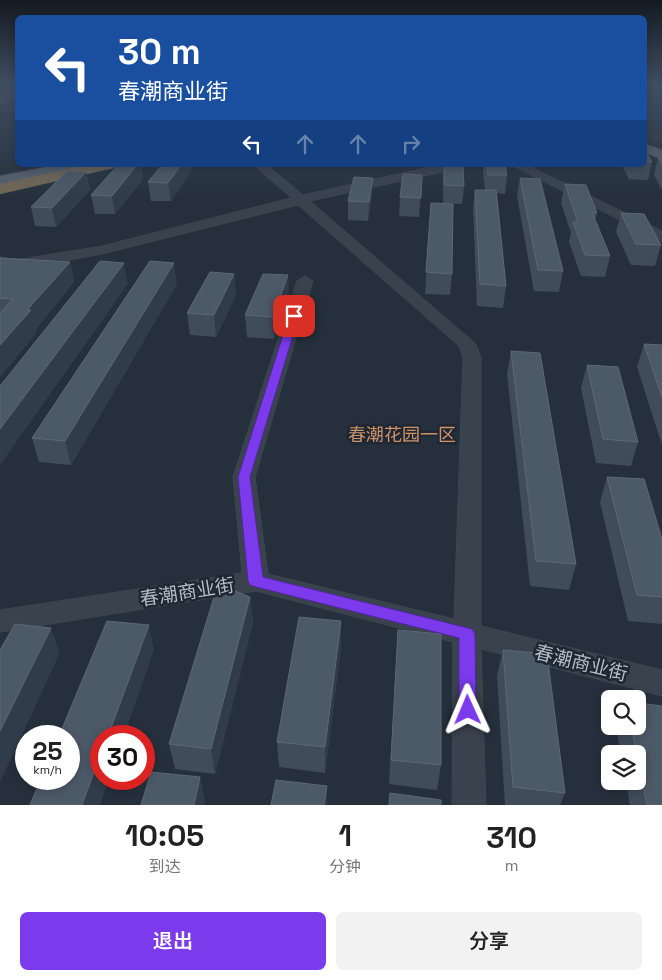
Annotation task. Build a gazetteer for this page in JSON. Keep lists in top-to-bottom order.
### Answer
{
  "streets": {
    "street": ["春潮商业街"]
  },
  "districts": ["春潮花园一区"],
  "page": {
    "turn": ["30 m", "春潮商业街"],
    "speed": "25 km/h",
    "limit": "30",
    "eta": [
      "10:05",
      "到达",
      "1",
      "分钟",
      "310",
      "m"
    ],
    "buttons": ["退出", "分享"]
  }
}
